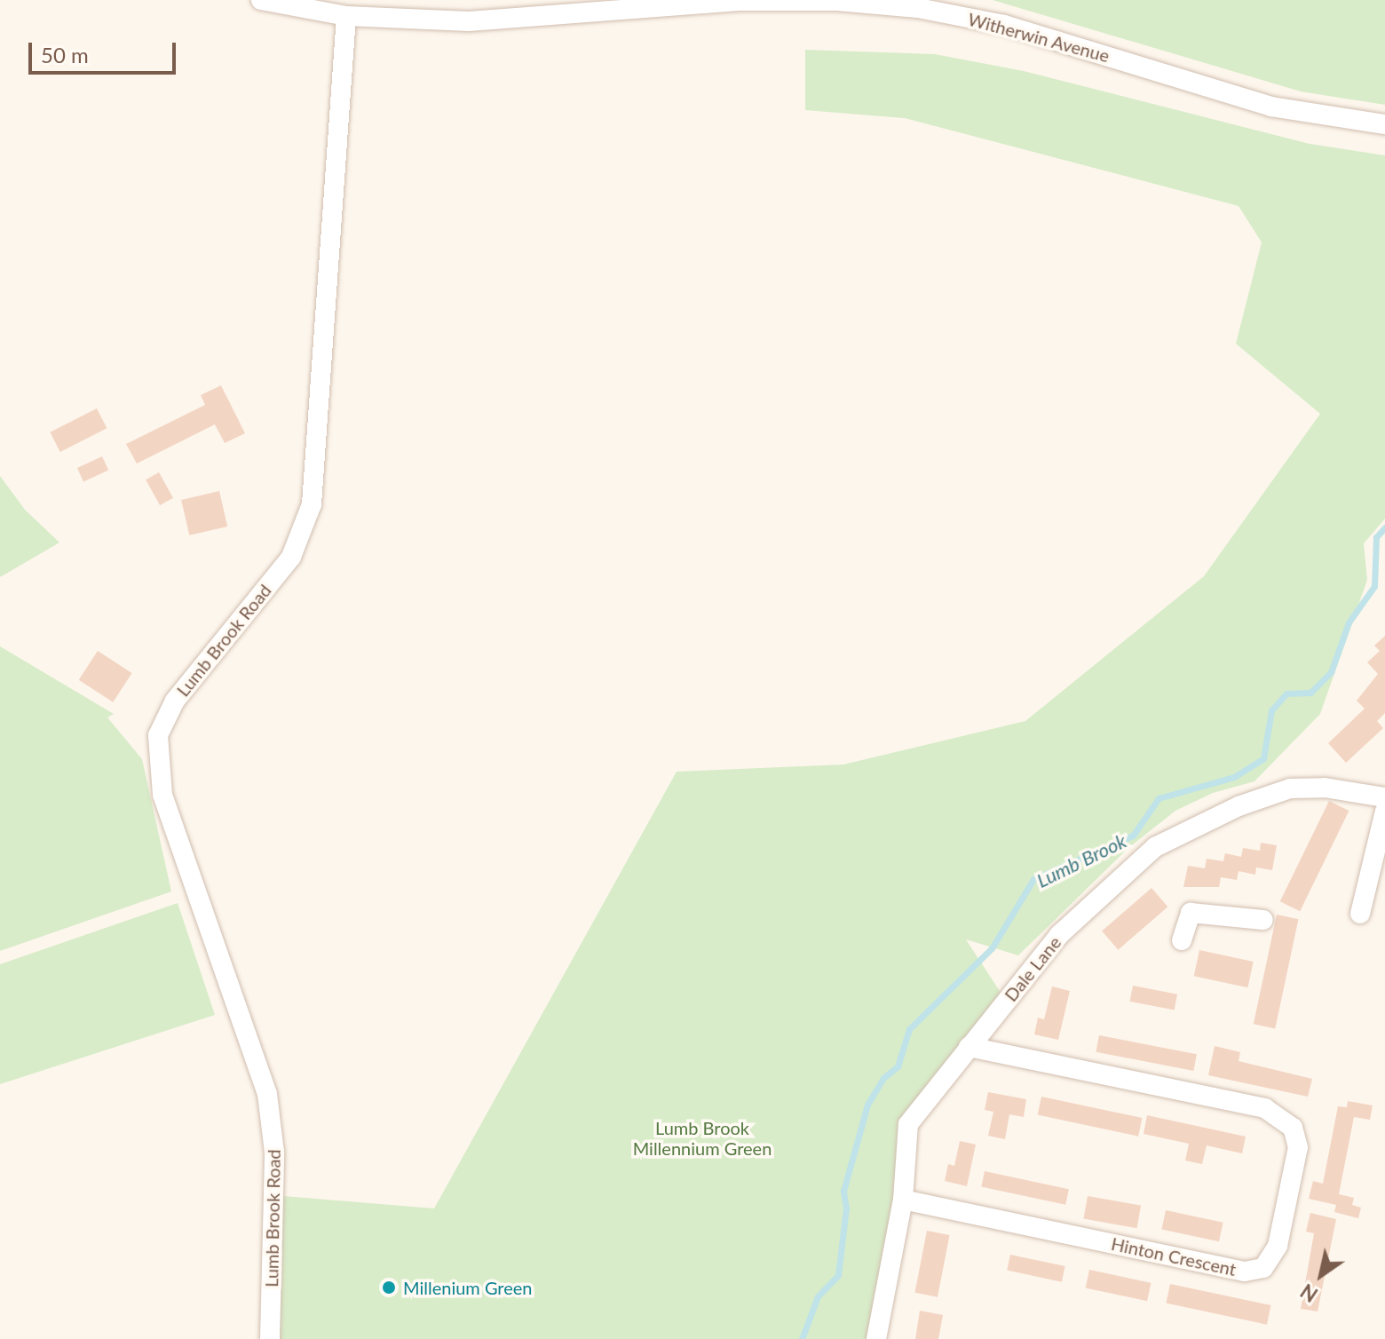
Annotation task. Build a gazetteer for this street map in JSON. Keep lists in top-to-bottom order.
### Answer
{
  "streets": {
    "street": [
      "Witherwin Avenue",
      "Lumb Brook Road",
      "Dale Lane",
      "Hinton Crescent"
    ]
  },
  "crossings": [
    ["Witherwin Avenue", "Lumb Brook Road"],
    ["Dale Lane", "Hinton Crescent"]
  ],
  "water": ["Lumb Brook"],
  "parks": ["Lumb Brook Millennium Green"],
  "places": ["Millenium Green"],
  "scale_bar": "50 m",
  "north": "bottom left"
}
